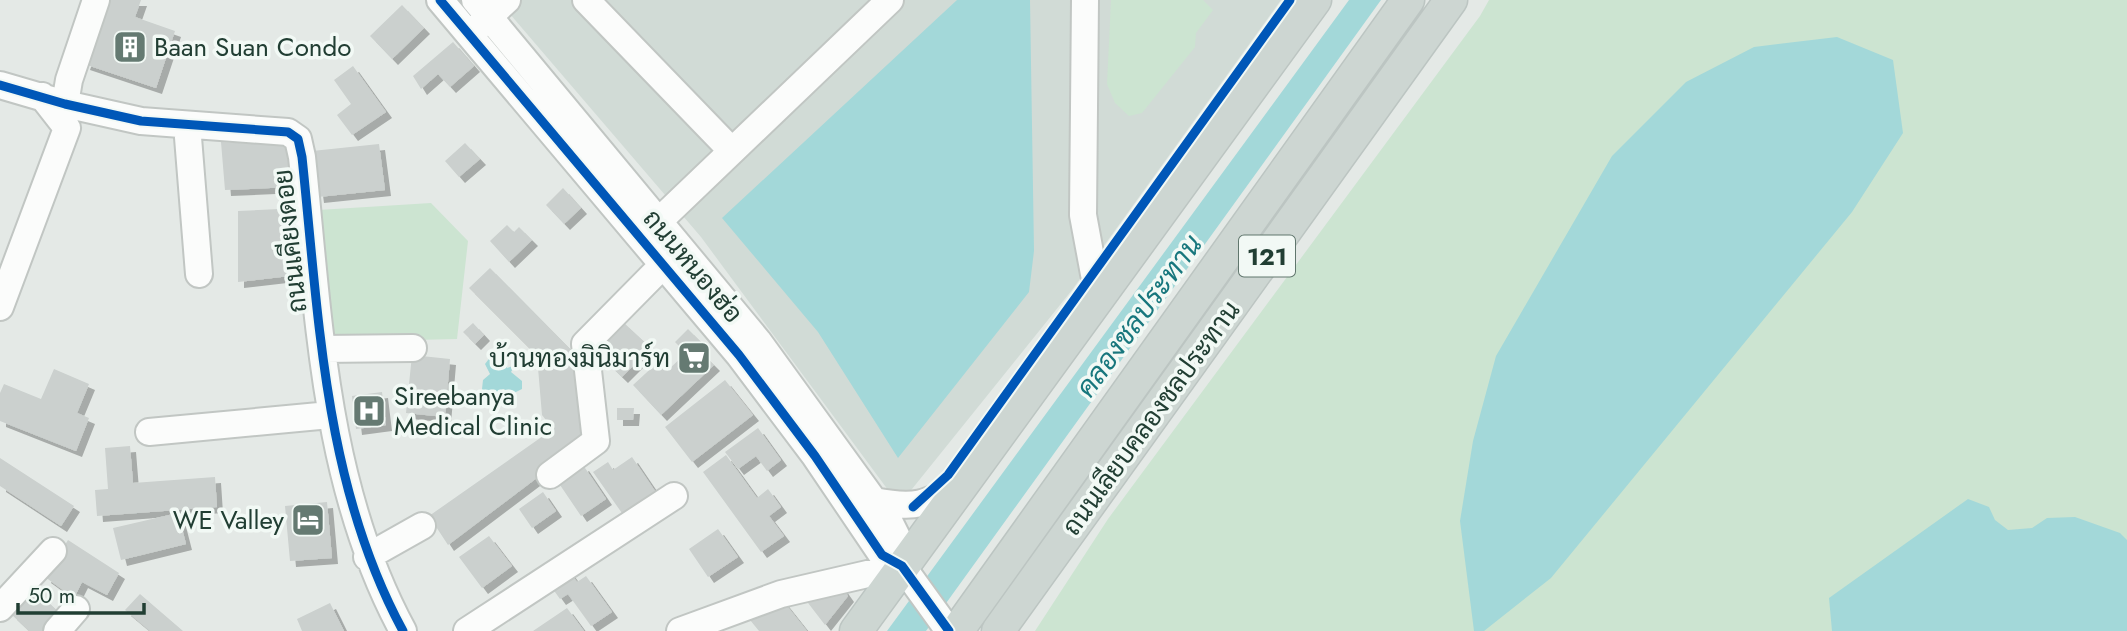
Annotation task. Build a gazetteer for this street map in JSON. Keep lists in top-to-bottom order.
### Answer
{
  "streets": {
    "main road": ["121", "ถนนเลียบคลองชลประทาน"],
    "street": ["ถนนเคียงดอย", "ถนนหนองฮ่อ"]
  },
  "water": ["คลองชลประทาน"],
  "places": {
    "building": ["Baan Suan Condo"],
    "supermarket": ["บ้านทองมินิมาร์ท"],
    "hospital": ["Sireebanya Medical Clinic"],
    "hotel": ["WE Valley"]
  },
  "scale_bar": "50 m"
}
